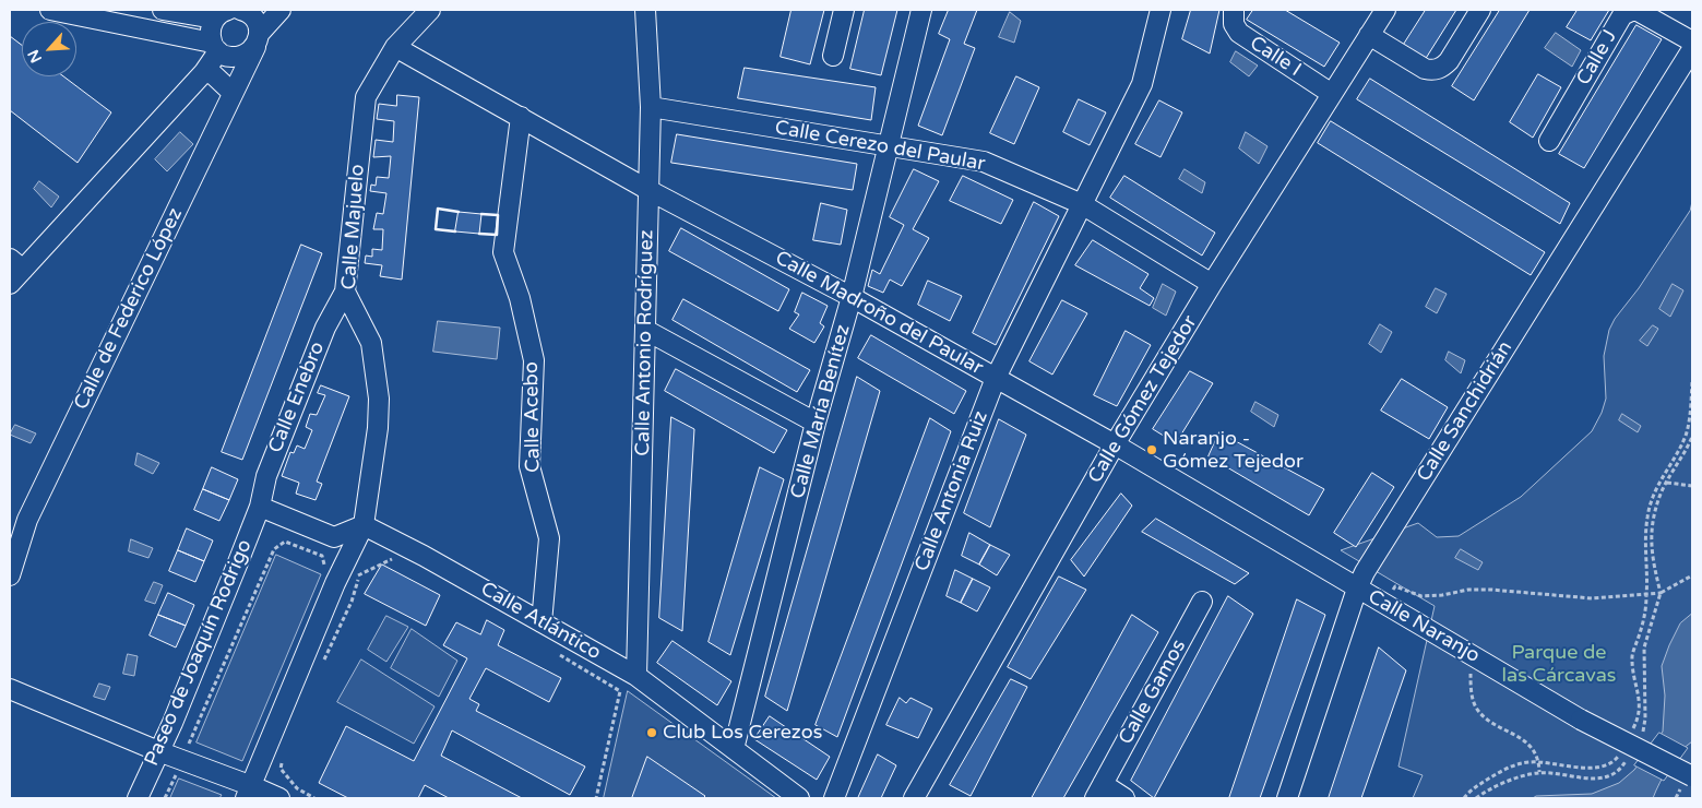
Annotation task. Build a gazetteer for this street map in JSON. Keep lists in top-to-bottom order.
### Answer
{
  "streets": {
    "street": [
      "Calle I",
      "Calle J",
      "Calle Cerezo del Paular",
      "Calle Majuelo",
      "Calle de Federico López",
      "Calle Madroño del Paular",
      "Calle Antonio Rodríguez",
      "Calle Enebro",
      "Calle Gómez Tejedor",
      "Calle María Benítez",
      "Calle Sanchidrián",
      "Calle Acebo",
      "Calle Antonia Ruiz",
      "Calle Atlántico",
      "Calle Naranjo",
      "Paseo de Joaquín Rodrigo",
      "Calle Gamos"
    ]
  },
  "crossings": [
    ["Calle I", "Calle Gómez Tejedor"],
    ["Calle Cerezo del Paular", "Calle Antonio Rodríguez"],
    ["Calle Cerezo del Paular", "Calle Gómez Tejedor"],
    ["Calle Cerezo del Paular", "Calle María Benítez"],
    ["Calle Cerezo del Paular", "Calle Antonia Ruiz"],
    ["Calle Majuelo", "Calle Madroño del Paular"],
    ["Calle Majuelo", "Calle Enebro"],
    ["Calle Majuelo", "Calle Atlántico"],
    ["Calle Madroño del Paular", "Calle Antonio Rodríguez"],
    ["Calle Madroño del Paular", "Calle Gómez Tejedor"],
    ["Calle Madroño del Paular", "Calle María Benítez"],
    ["Calle Madroño del Paular", "Calle Sanchidrián"],
    ["Calle Madroño del Paular", "Calle Acebo"],
    ["Calle Madroño del Paular", "Calle Antonia Ruiz"],
    ["Calle Madroño del Paular", "Calle Naranjo"],
    ["Calle Antonio Rodríguez", "Calle Atlántico"],
    ["Calle Enebro", "Paseo de Joaquín Rodrigo"],
    ["Calle María Benítez", "Calle Atlántico"],
    ["Calle Sanchidrián", "Calle Naranjo"],
    ["Calle Acebo", "Calle Atlántico"]
  ],
  "parks": ["Parque de las Cárcavas"],
  "places": ["Naranjo - Gómez Tejedor", "Club Los Cerezos"],
  "north": "bottom left"
}
